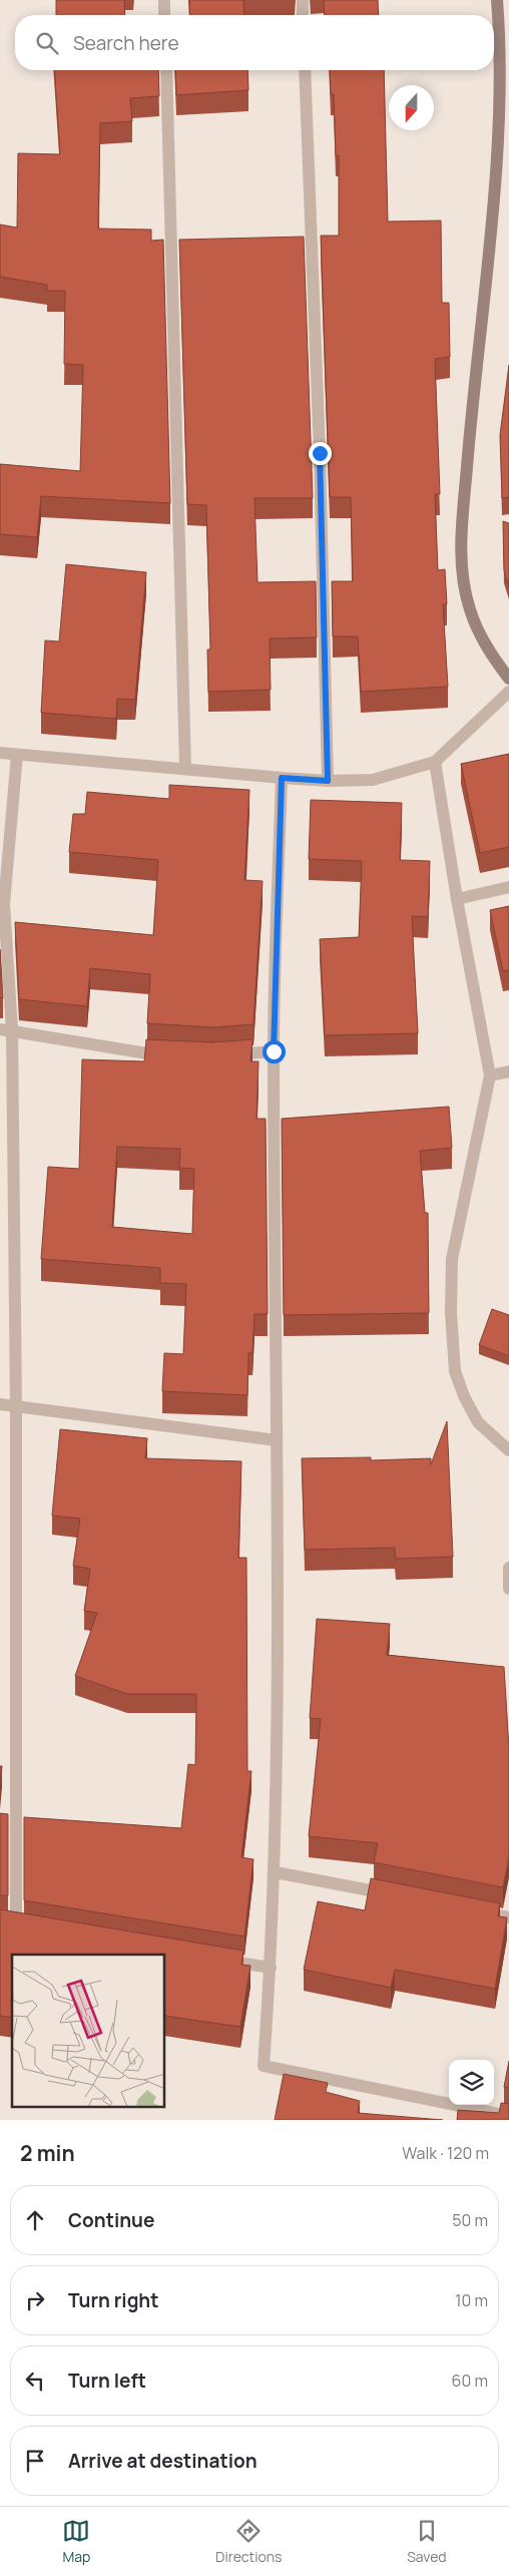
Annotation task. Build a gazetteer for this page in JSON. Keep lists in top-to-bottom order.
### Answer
{
  "north": "bottom",
  "page": {
    "search": "Search here",
    "heading": ["2 min", "Walk · 120 m"],
    "list": [
      ["Continue", "50 m"],
      ["Turn right", "10 m"],
      ["Turn left", "60 m"],
      "Arrive at destination"
    ],
    "nav": ["Map", "Directions", "Saved"]
  }
}
